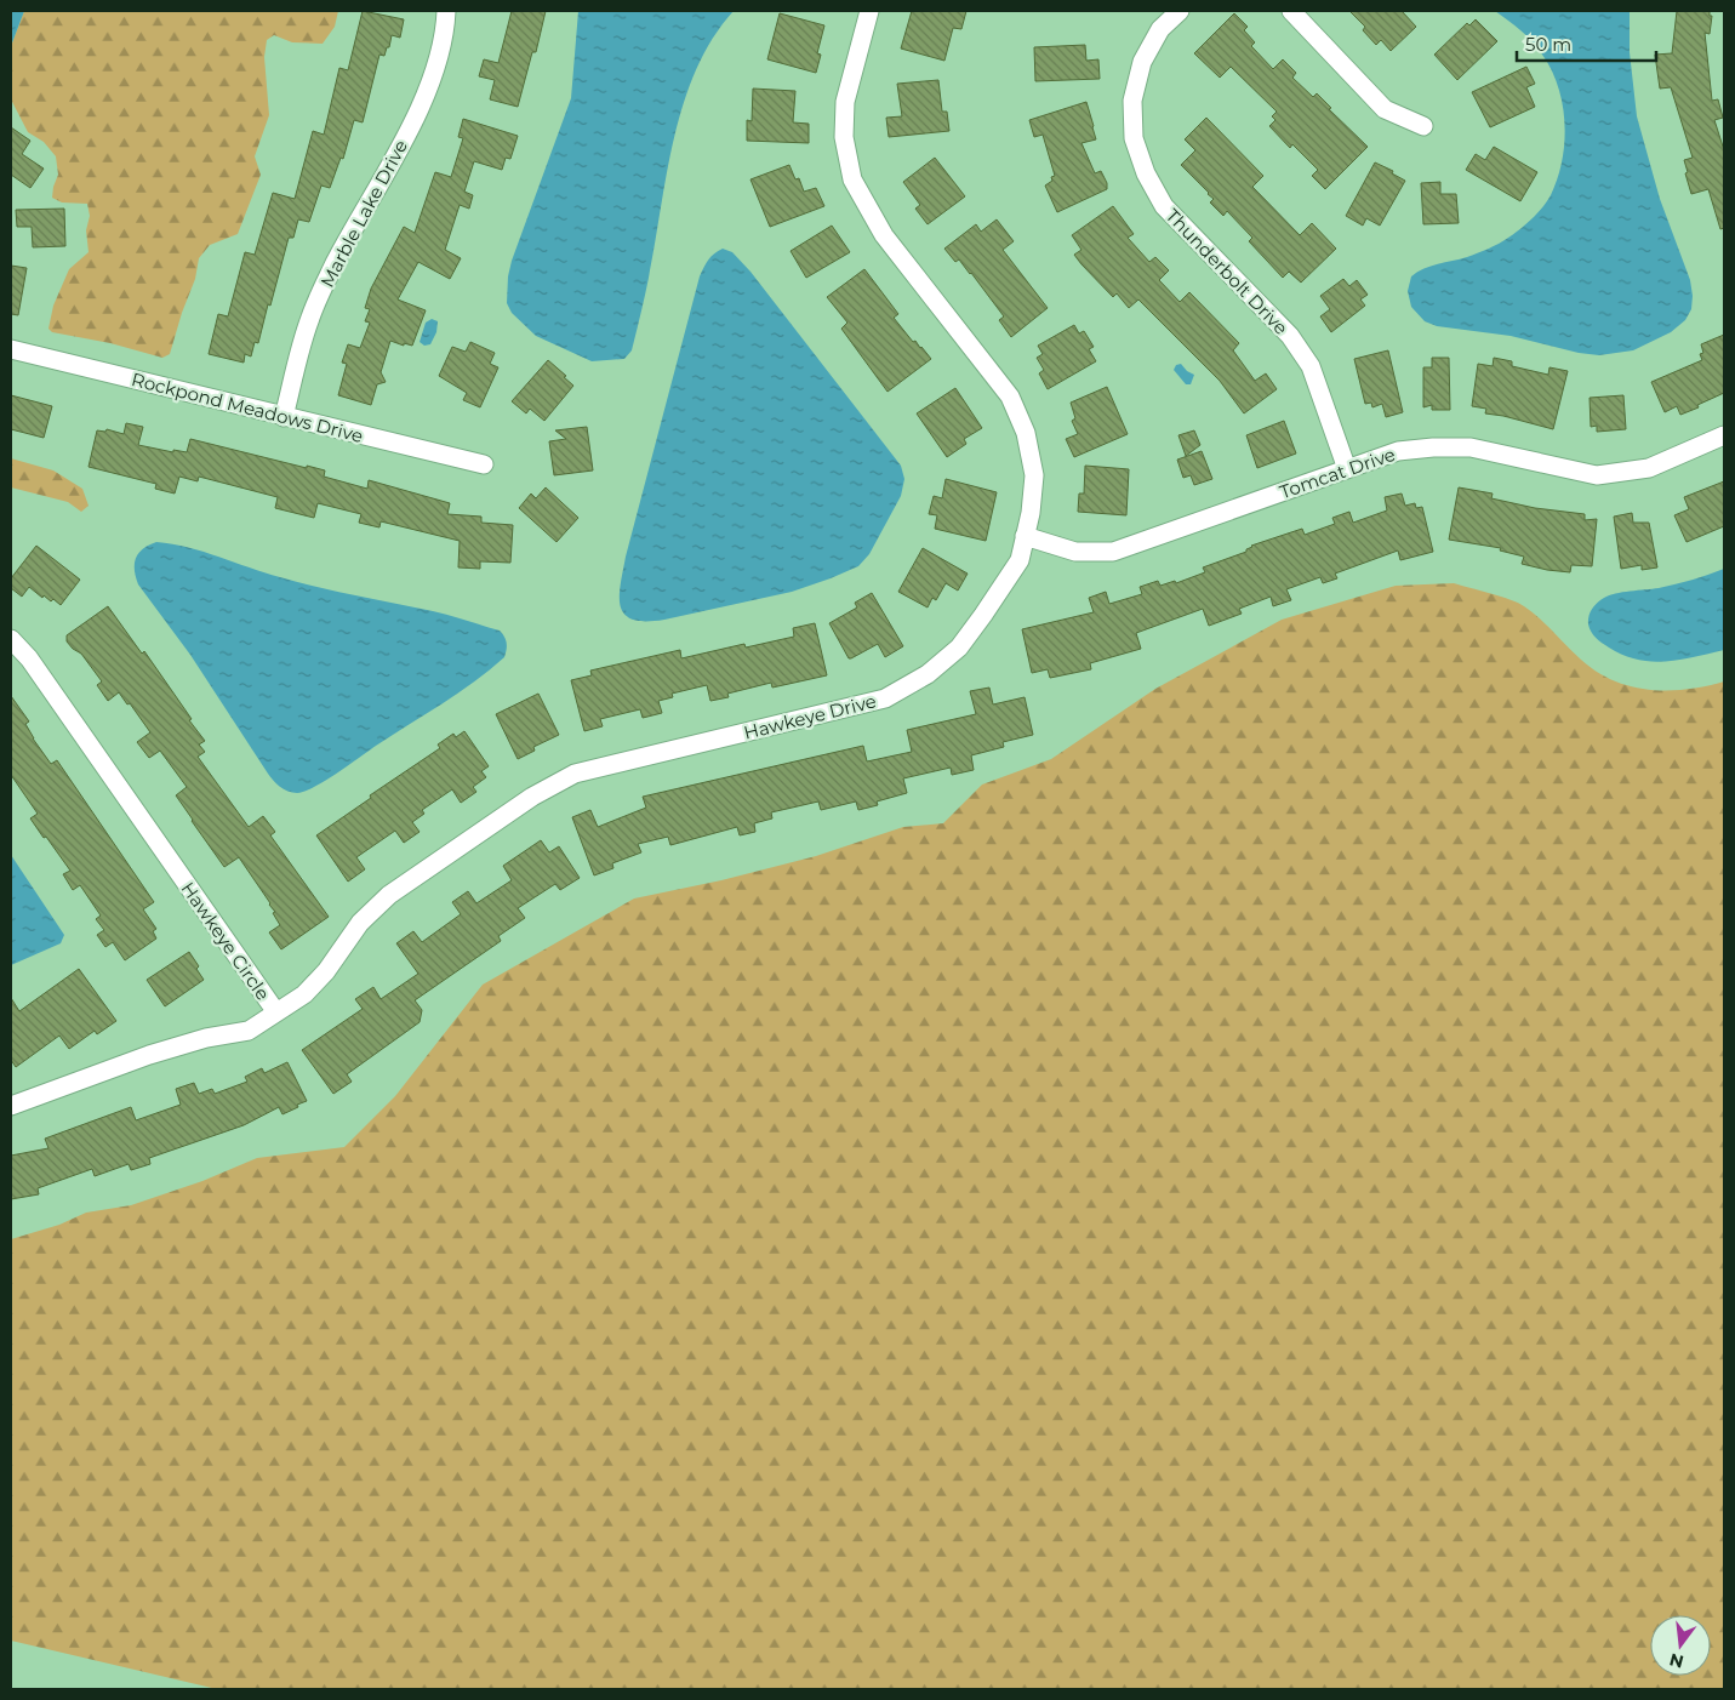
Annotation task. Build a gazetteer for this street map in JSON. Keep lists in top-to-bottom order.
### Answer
{
  "streets": {
    "street": [
      "Marble Lake Drive",
      "Thunderbolt Drive",
      "Rockpond Meadows Drive",
      "Tomcat Drive",
      "Hawkeye Drive",
      "Hawkeye Circle"
    ]
  },
  "crossings": [
    ["Marble Lake Drive", "Rockpond Meadows Drive"],
    ["Thunderbolt Drive", "Tomcat Drive"],
    ["Tomcat Drive", "Hawkeye Drive"],
    ["Hawkeye Drive", "Hawkeye Circle"]
  ],
  "scale_bar": "50 m",
  "north": "bottom"
}
